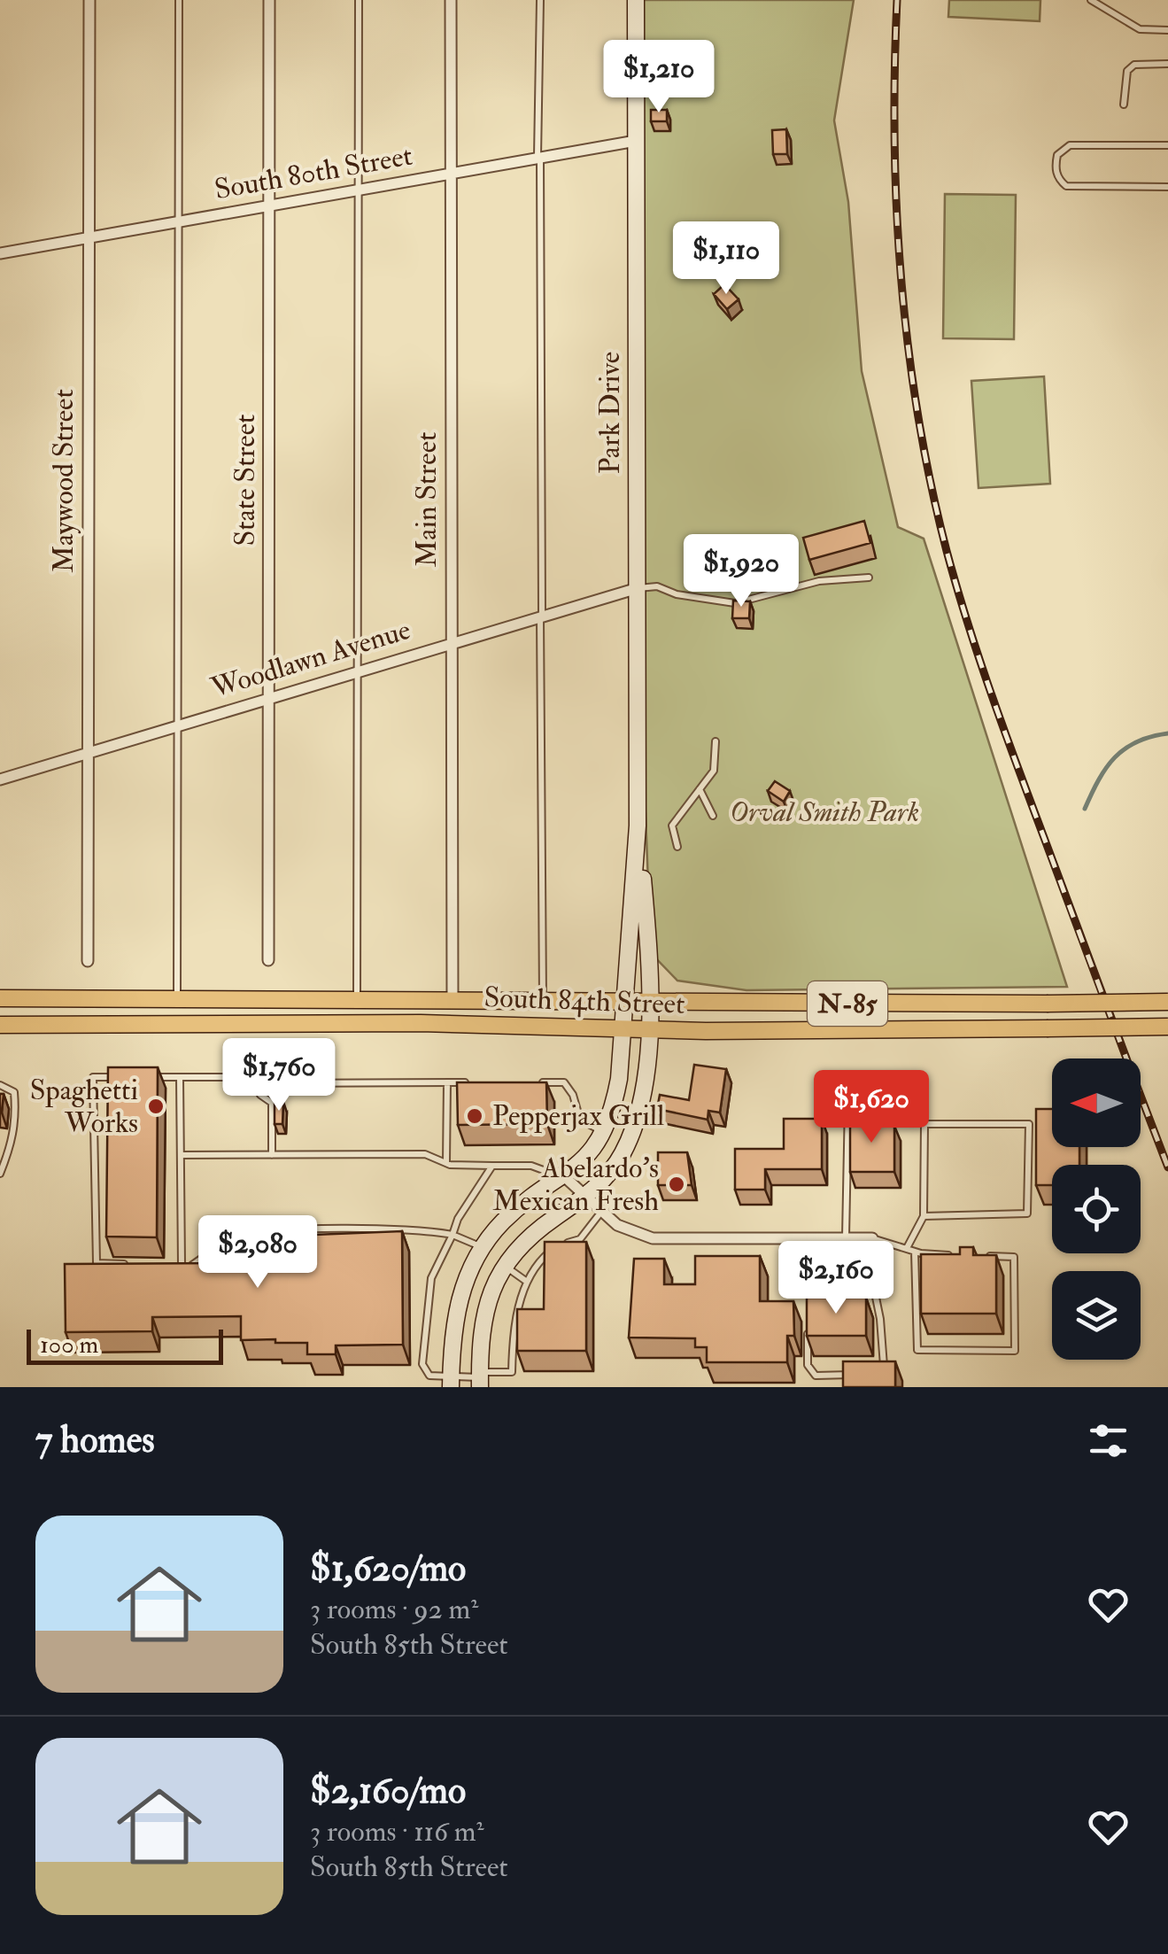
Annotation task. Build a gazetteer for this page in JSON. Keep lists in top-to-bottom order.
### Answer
{
  "streets": {
    "main road": ["South 84th Street", "N-85"],
    "street": [
      "South 80th Street",
      "Park Drive",
      "State Street",
      "Maywood Street",
      "Main Street",
      "Woodlawn Avenue"
    ]
  },
  "crossings": [
    ["South 80th Street", "Park Drive"],
    ["South 80th Street", "State Street"],
    ["South 80th Street", "Maywood Street"],
    ["South 80th Street", "Main Street"],
    ["Park Drive", "Woodlawn Avenue"],
    ["Park Drive", "South 84th Street"],
    ["State Street", "Woodlawn Avenue"],
    ["Maywood Street", "Woodlawn Avenue"],
    ["Main Street", "Woodlawn Avenue"],
    ["Main Street", "South 84th Street"]
  ],
  "parks": ["Orval Smith Park"],
  "places": ["Spaghetti Works", "Pepperjax Grill", "Abelardo's Mexican Fresh"],
  "scale_bar": "100 m",
  "north": "left",
  "page": {
    "price": [
      "$1,210",
      "$1,110",
      "$1,920",
      "$1,760",
      "$1,620",
      "$2,080",
      "$2,160"
    ],
    "scale": "100 m",
    "heading": "7 homes",
    "list": [
      {
        "name": "$1,620/mo",
        "note": "3 rooms · 92 m² · South 85th Street"
      },
      {
        "name": "$2,160/mo",
        "note": "3 rooms · 116 m² · South 85th Street"
      }
    ]
  }
}
